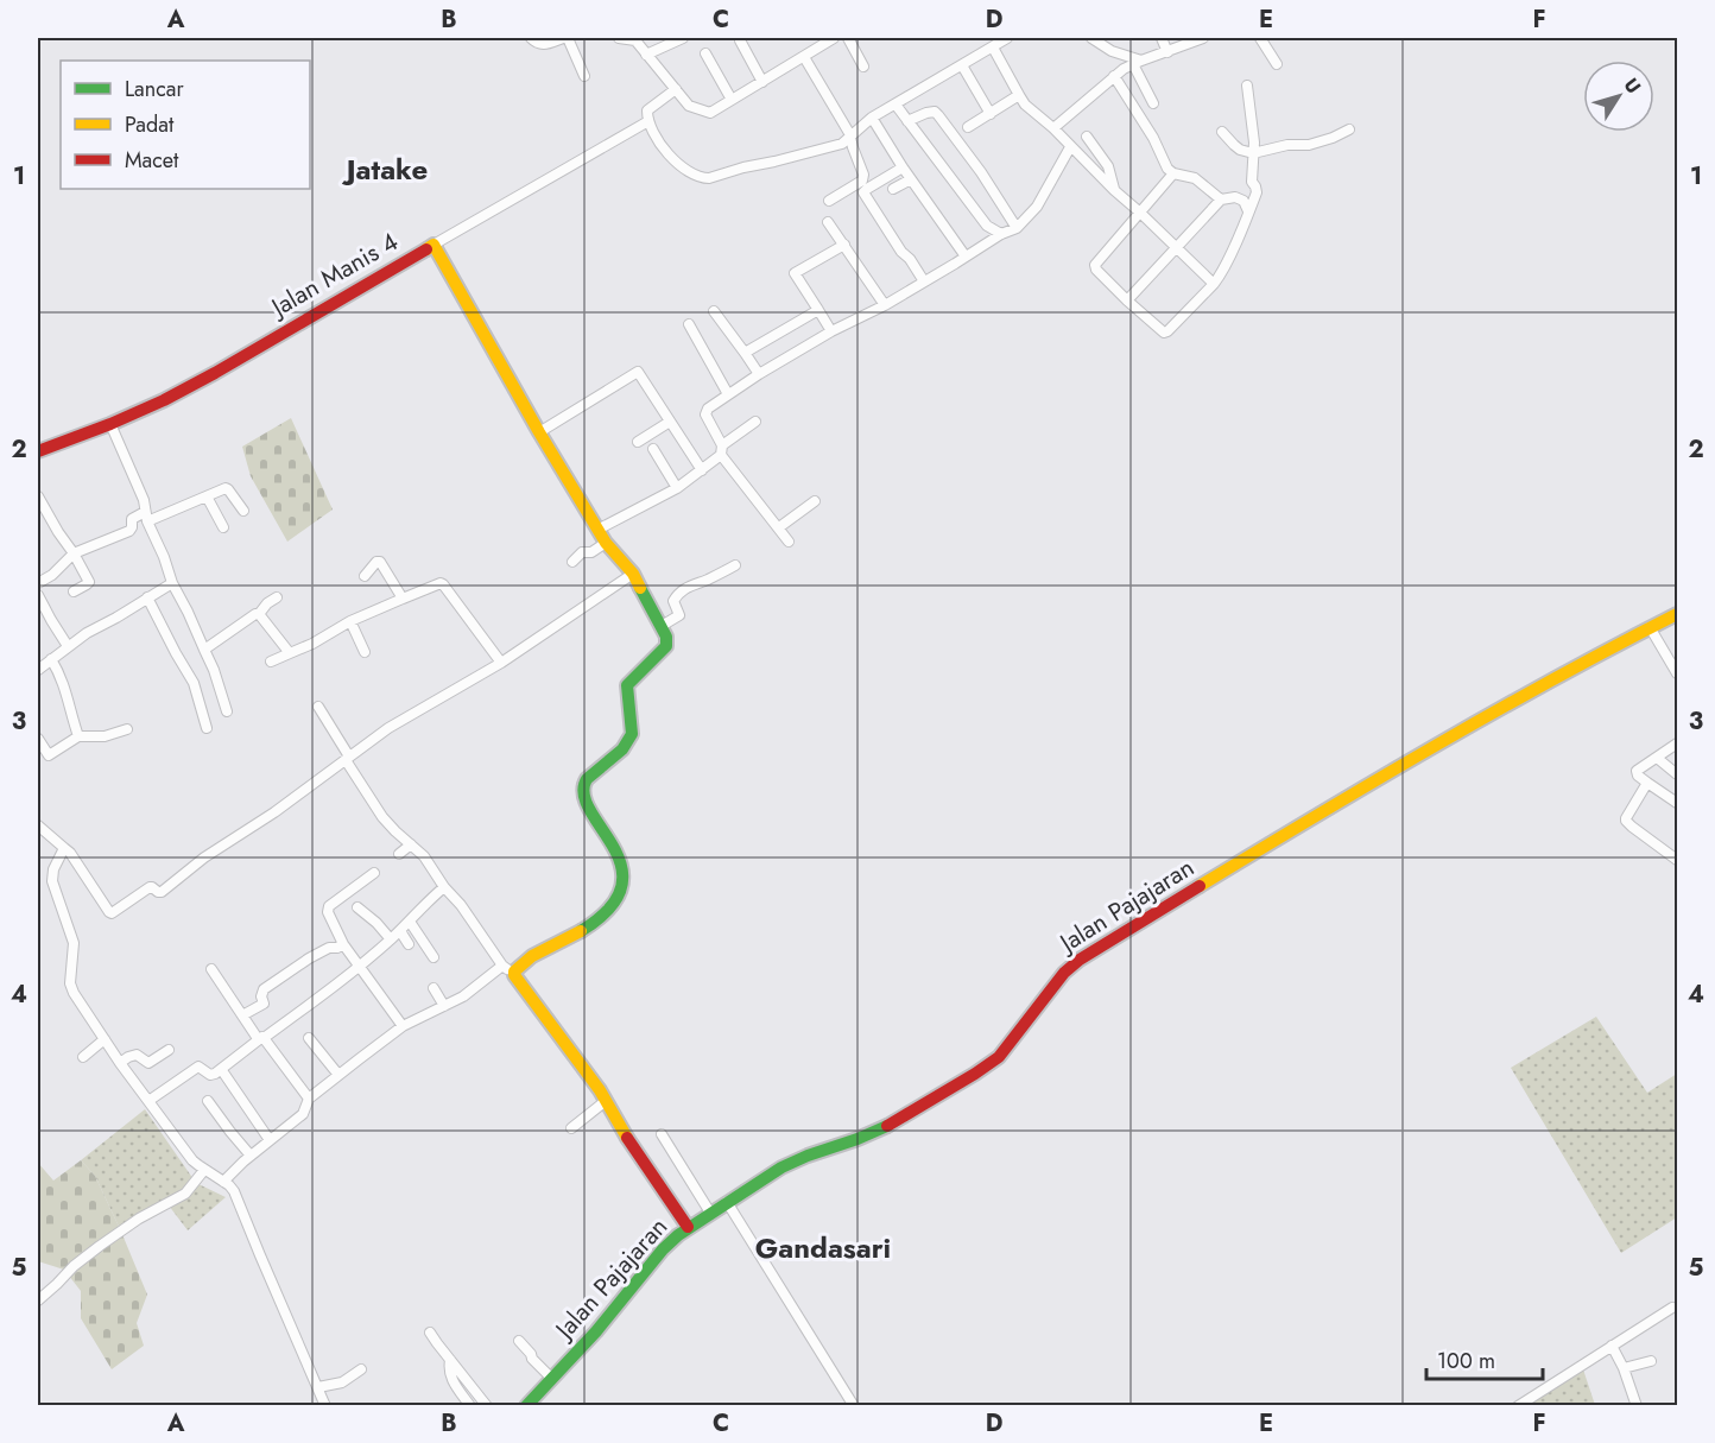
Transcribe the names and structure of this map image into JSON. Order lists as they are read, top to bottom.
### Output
{
  "streets": {
    "street": ["Jalan Manis 4", "Jalan Pajajaran"]
  },
  "districts": ["Jatake", "Gandasari"],
  "legend": ["Lancar", "Padat", "Macet"],
  "scale_bar": "100 m",
  "north": "top right",
  "grid": {
    "columns": [
      "A",
      "B",
      "C",
      "D",
      "E",
      "F"
    ],
    "rows": [
      "1",
      "2",
      "3",
      "4",
      "5"
    ]
  }
}
